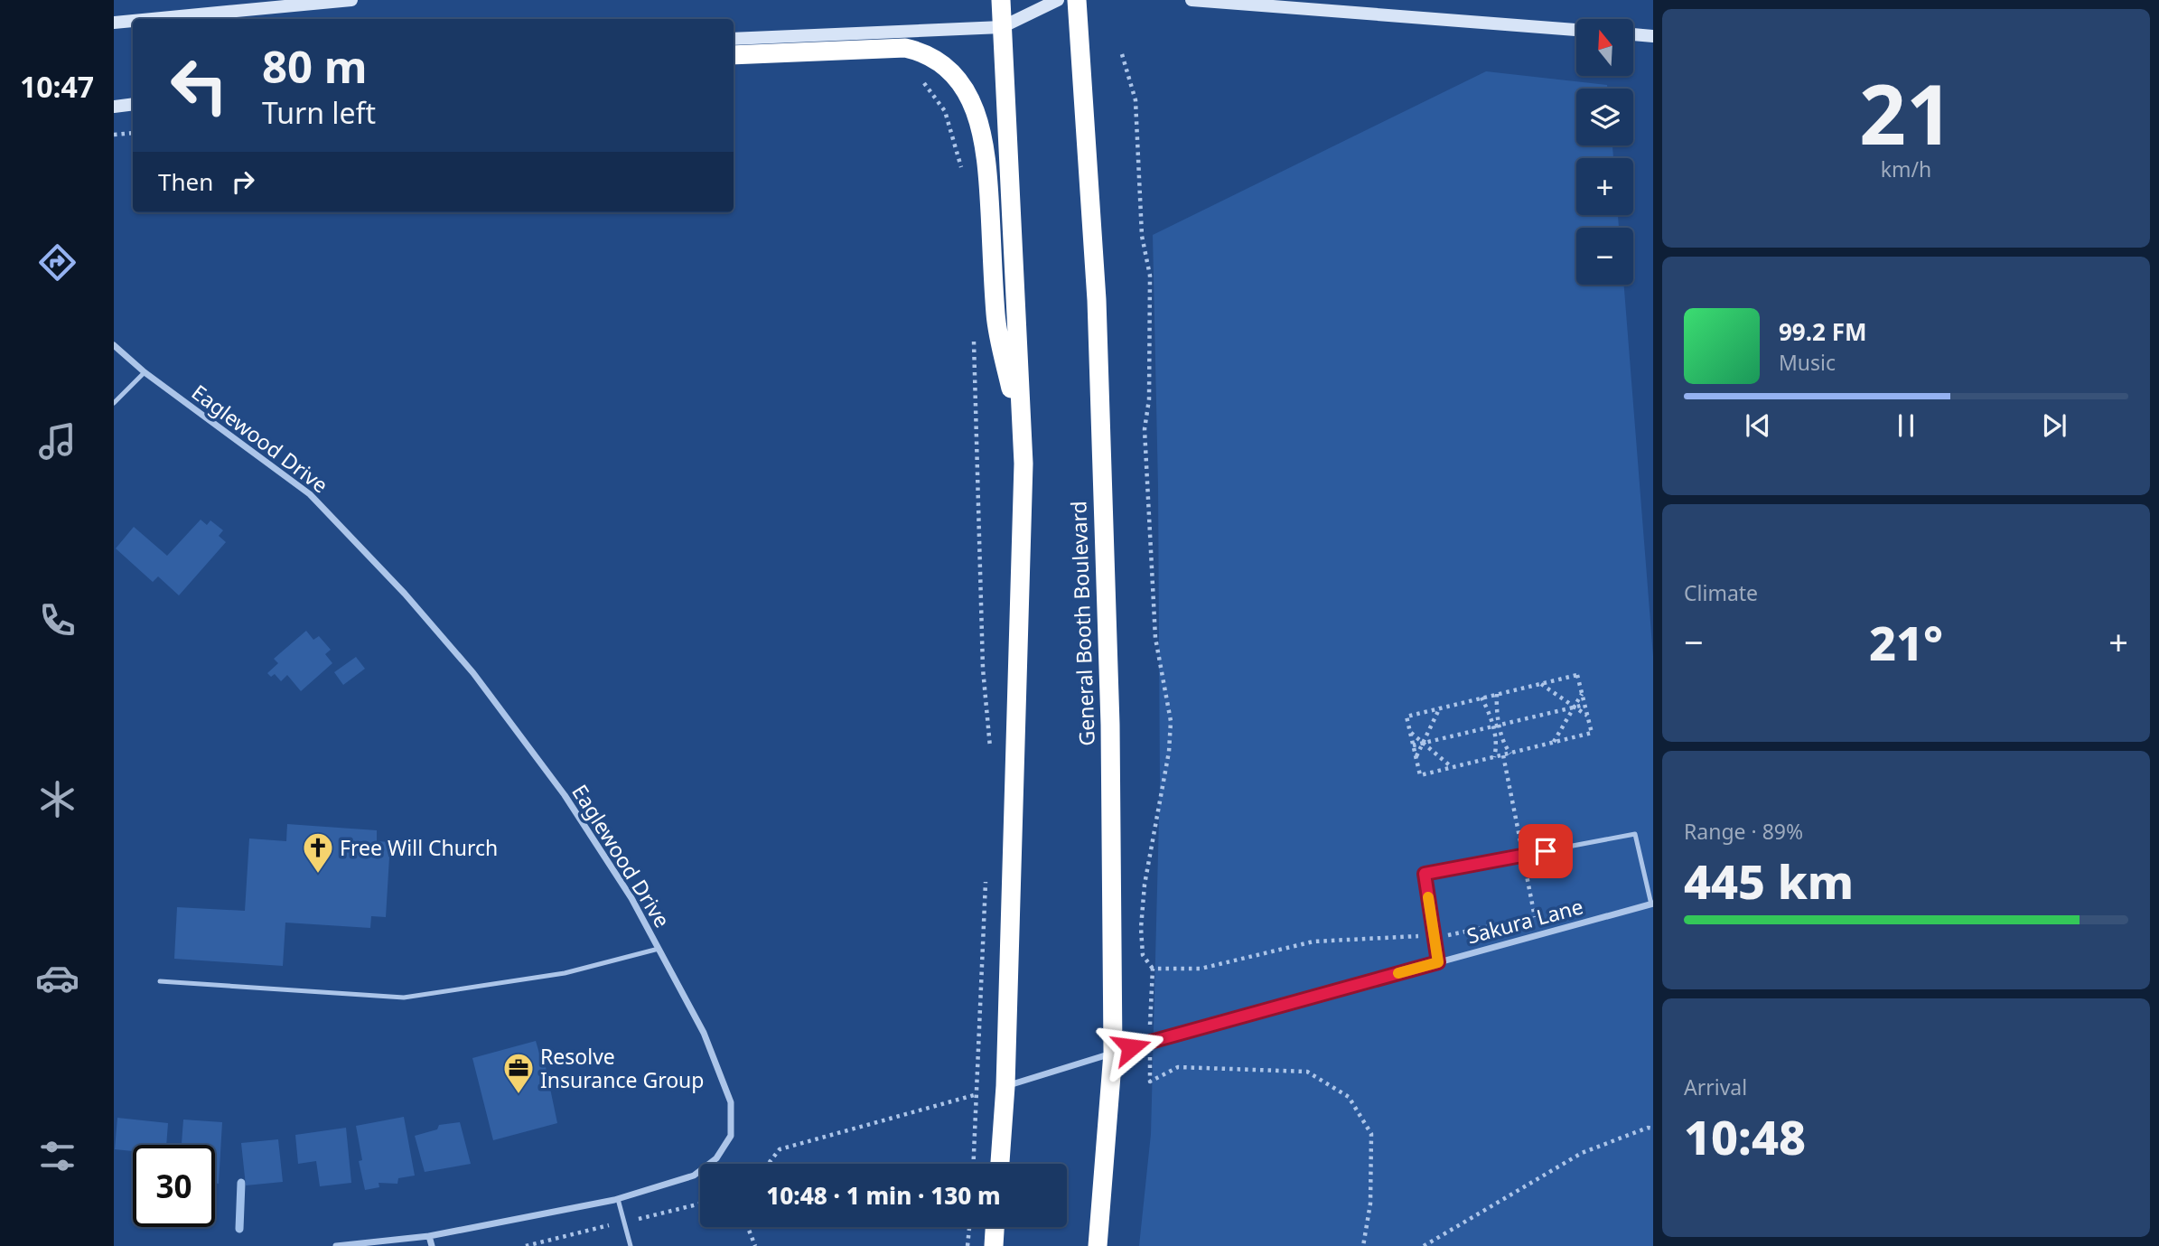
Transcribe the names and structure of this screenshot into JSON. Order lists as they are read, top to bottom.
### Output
{
  "streets": {
    "highway": ["General Booth Boulevard"],
    "street": ["Eaglewood Drive", "Sakura Lane"]
  },
  "crossings": [
    ["General Booth Boulevard", "Sakura Lane"]
  ],
  "places": {
    "church": ["Free Will Church"],
    "office": ["Resolve Insurance Group"]
  },
  "north": "top",
  "page": {
    "tabs": "10:47",
    "tile": [
      ["21", "km/h"],
      "Climate",
      ["Range · 89%", "445 km"],
      ["Arrival", "10:48"]
    ],
    "map_buttons": ["+", "−"],
    "turn": ["80 m", "Turn left"],
    "then": "Then",
    "song": ["99.2 FM", "Music"],
    "heat": ["−", "21°", "+"],
    "limit": "30",
    "trip": "10:48 · 1 min · 130 m"
  }
}
